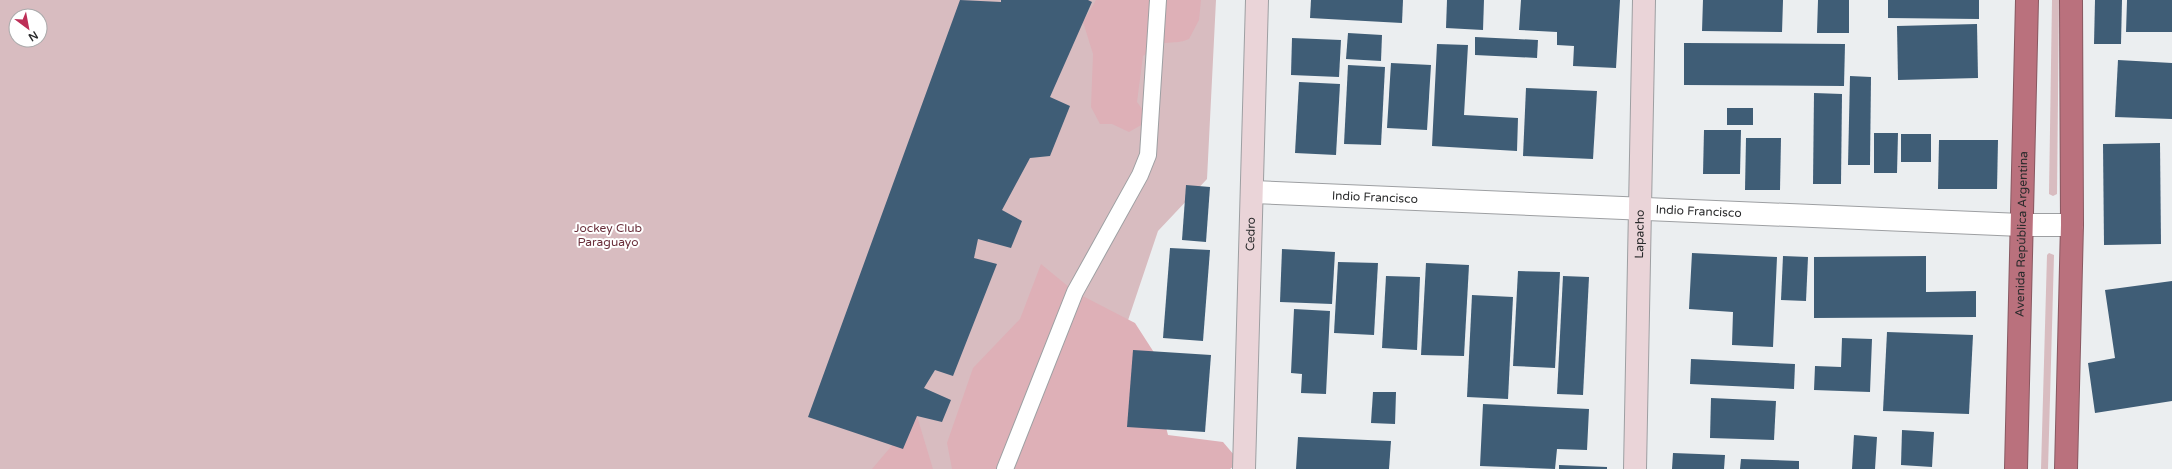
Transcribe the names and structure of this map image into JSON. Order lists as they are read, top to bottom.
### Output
{
  "streets": {
    "highway": ["Avenida República Argentina"],
    "street": ["Indio Francisco", "Cedro", "Lapacho"]
  },
  "crossings": [
    ["Indio Francisco", "Avenida República Argentina"],
    ["Indio Francisco", "Cedro"],
    ["Indio Francisco", "Lapacho"]
  ],
  "parks": ["Jockey Club Paraguayo"],
  "north": "bottom right"
}
